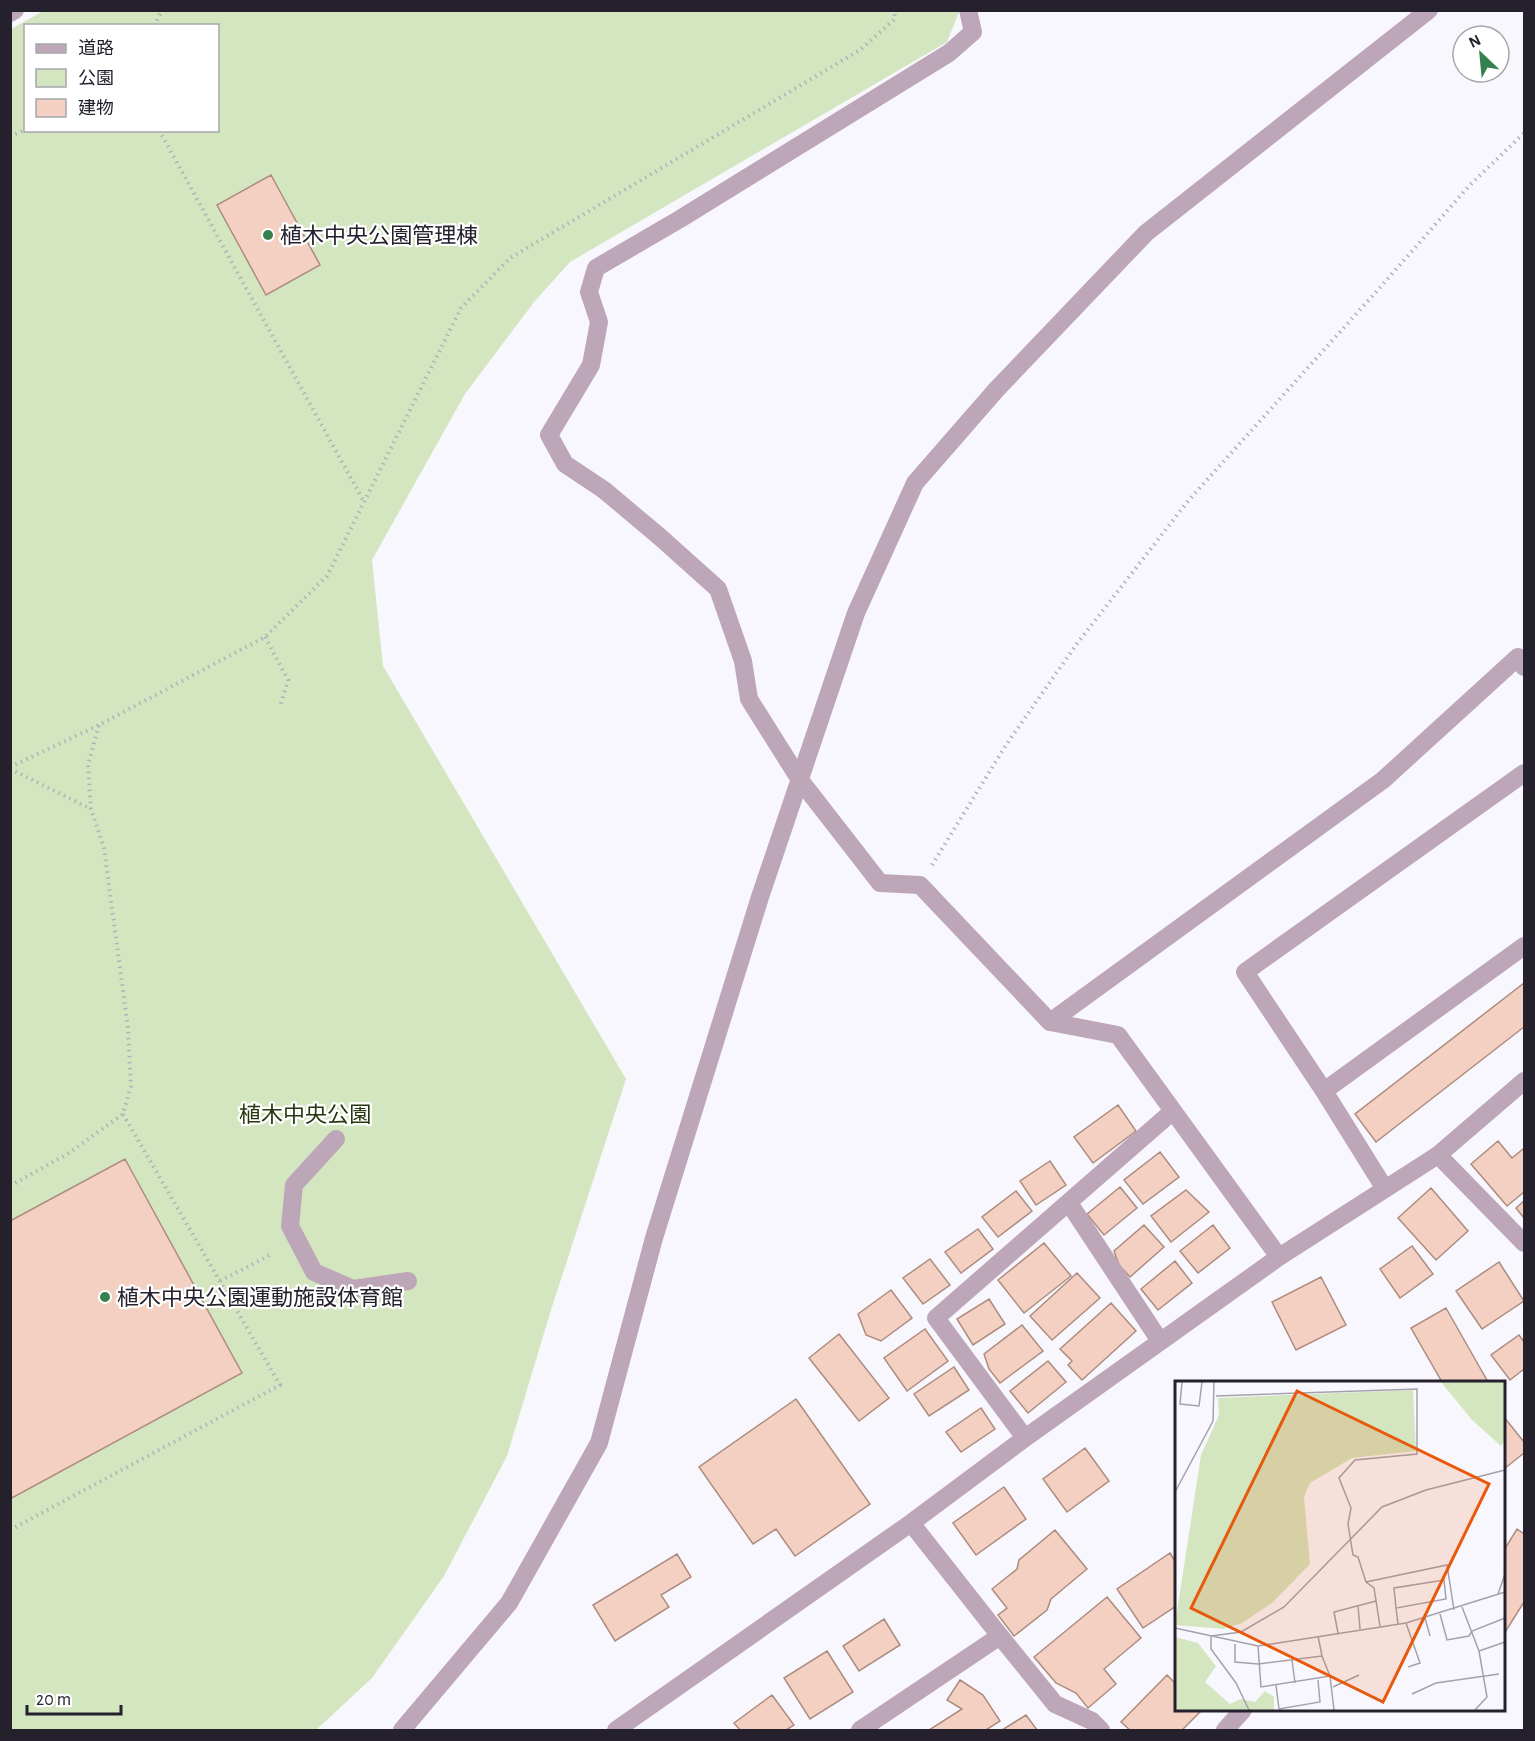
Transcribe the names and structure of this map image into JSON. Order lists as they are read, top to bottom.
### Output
{
  "parks": ["植木中央公園"],
  "places": ["植木中央公園管理棟", "植木中央公園運動施設体育館"],
  "legend": ["道路", "公園", "建物"],
  "scale_bar": "20 m",
  "north": "top left"
}
